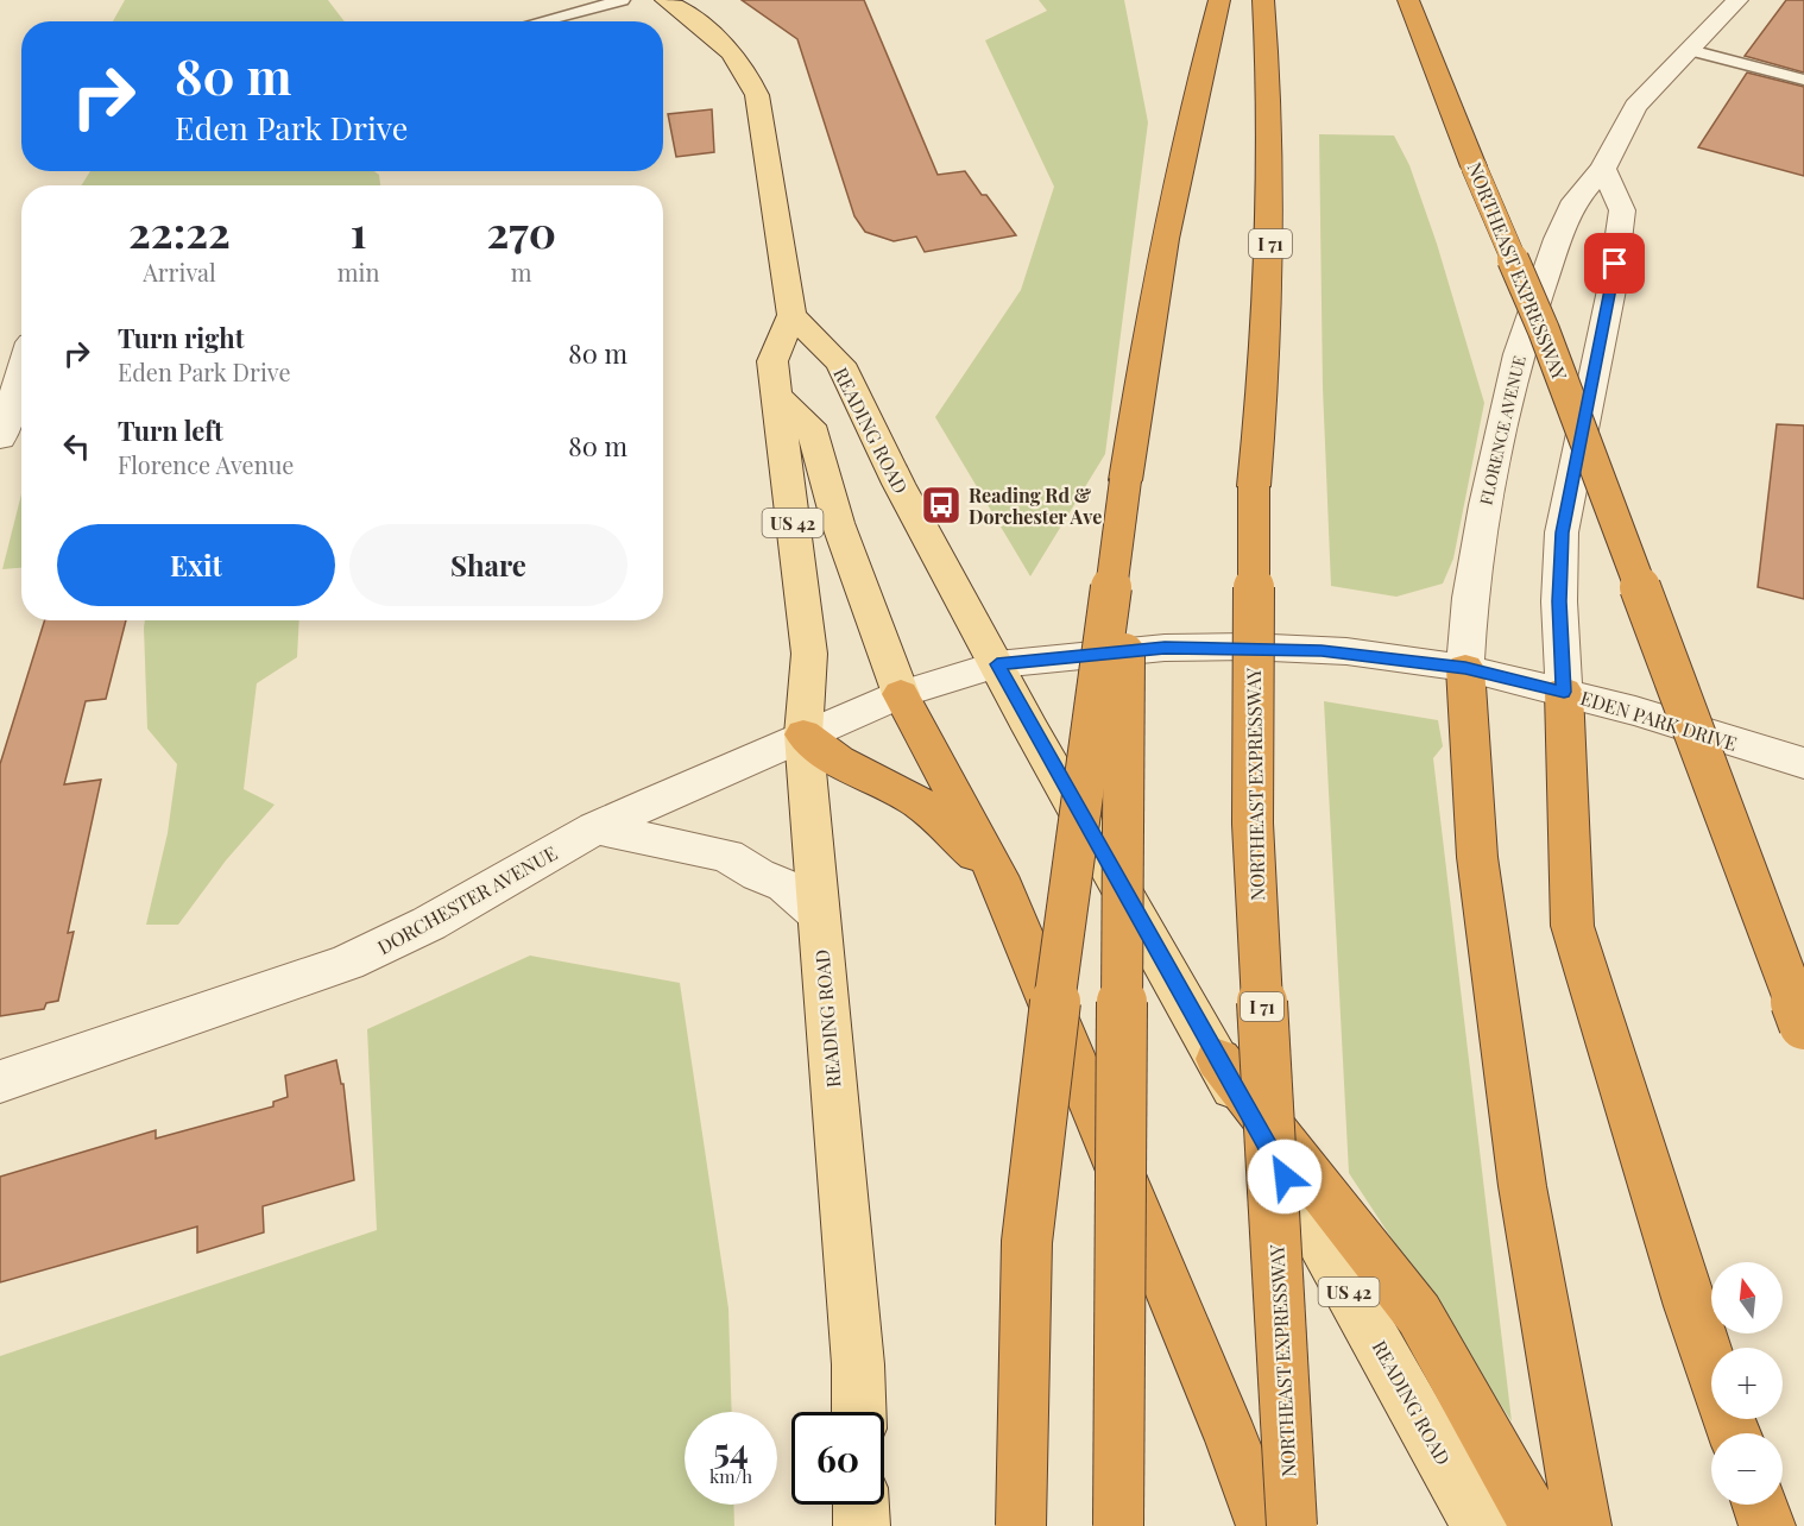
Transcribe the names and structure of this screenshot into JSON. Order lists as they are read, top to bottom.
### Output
{
  "streets": {
    "highway": ["I 71", "NORTHEAST EXPRESSWAY"],
    "main road": ["READING ROAD", "US 42"],
    "street": ["FLORENCE AVENUE", "EDEN PARK DRIVE", "DORCHESTER AVENUE"]
  },
  "crossings": [
    ["READING ROAD", "EDEN PARK DRIVE"],
    ["READING ROAD", "DORCHESTER AVENUE"],
    ["FLORENCE AVENUE", "EDEN PARK DRIVE"],
    ["EDEN PARK DRIVE", "DORCHESTER AVENUE"]
  ],
  "places": {
    "bus stop": ["Reading Rd & Dorchester Ave"]
  },
  "north": "top",
  "page": {
    "turn": ["80 m", "Eden Park Drive"],
    "eta": [
      "22:22",
      "Arrival",
      "1",
      "min",
      "270",
      "m"
    ],
    "list": [
      {
        "name": "Turn right",
        "note": "Eden Park Drive",
        "value": "80 m"
      },
      {
        "name": "Turn left",
        "note": "Florence Avenue",
        "value": "80 m"
      }
    ],
    "buttons": ["Exit", "Share"],
    "map_buttons": ["+", "−"],
    "speed": "54 km/h",
    "limit": "60"
  }
}
